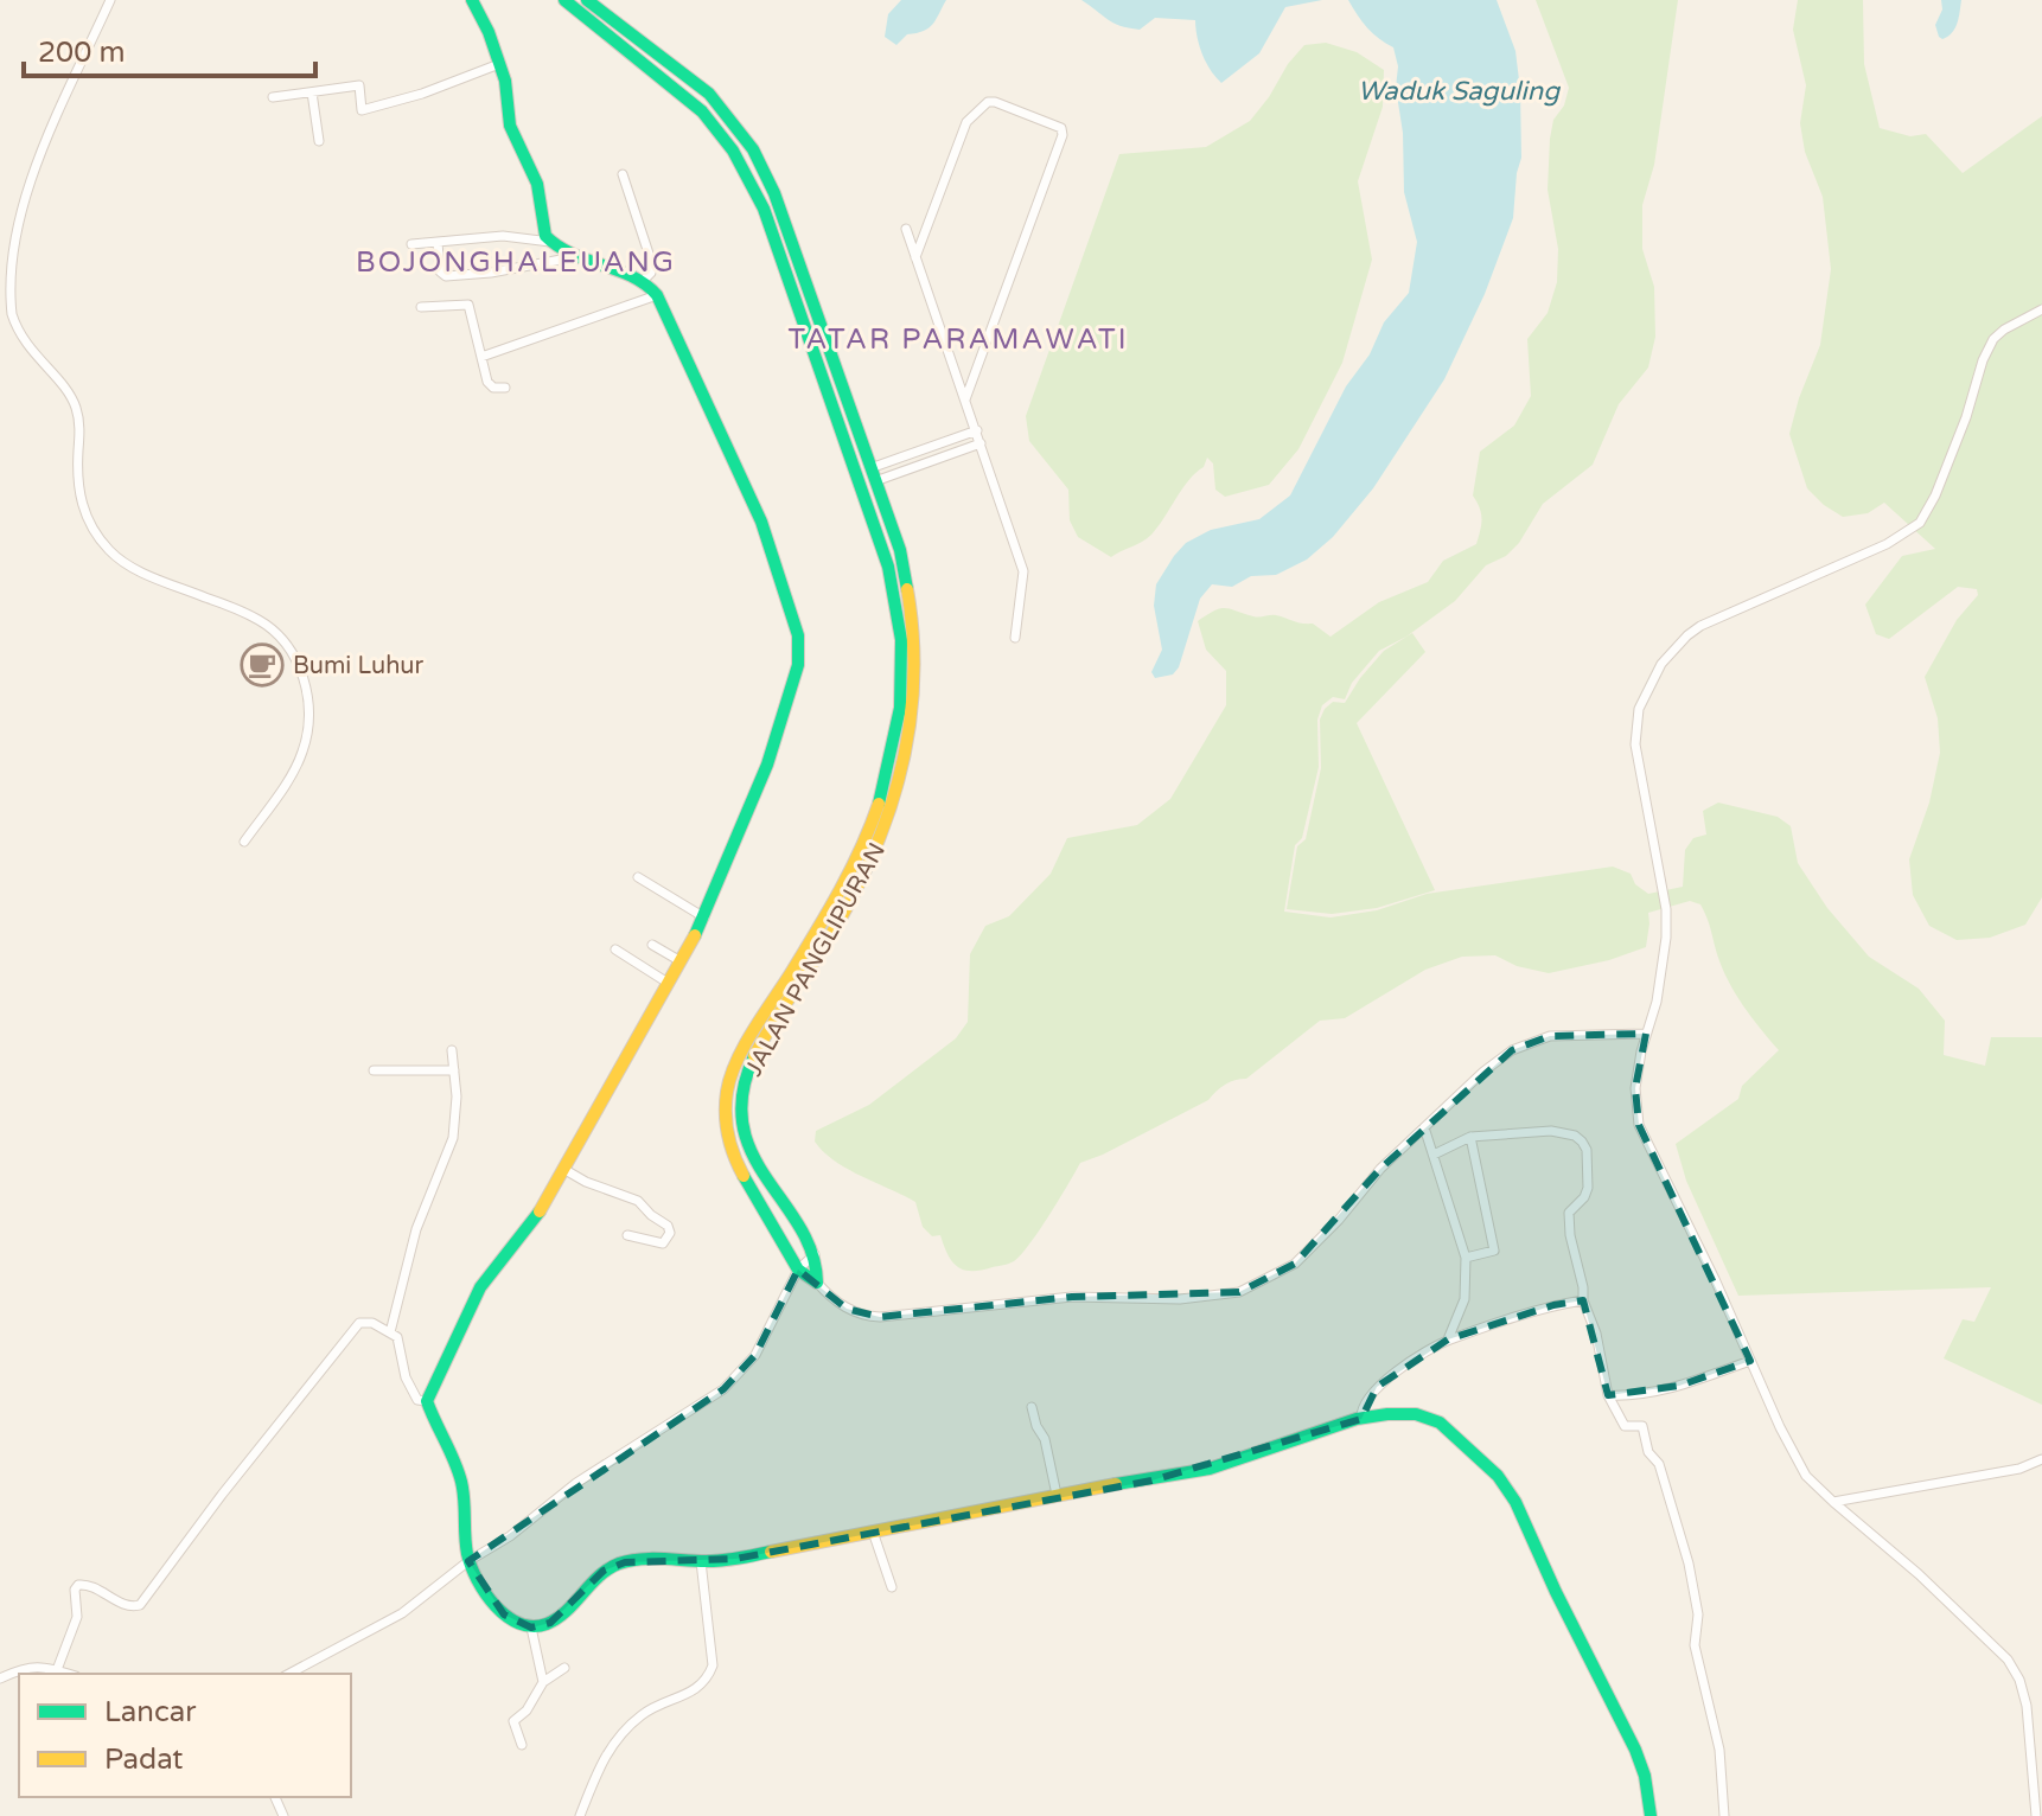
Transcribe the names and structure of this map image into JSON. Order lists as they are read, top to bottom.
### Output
{
  "streets": {
    "street": ["JALAN PANGLIPURAN"]
  },
  "districts": ["BOJONGHALEUANG", "TATAR PARAMAWATI"],
  "water": ["Waduk Saguling"],
  "places": {
    "cafe": ["Bumi Luhur"]
  },
  "legend": ["Lancar", "Padat"],
  "scale_bar": "200 m"
}
